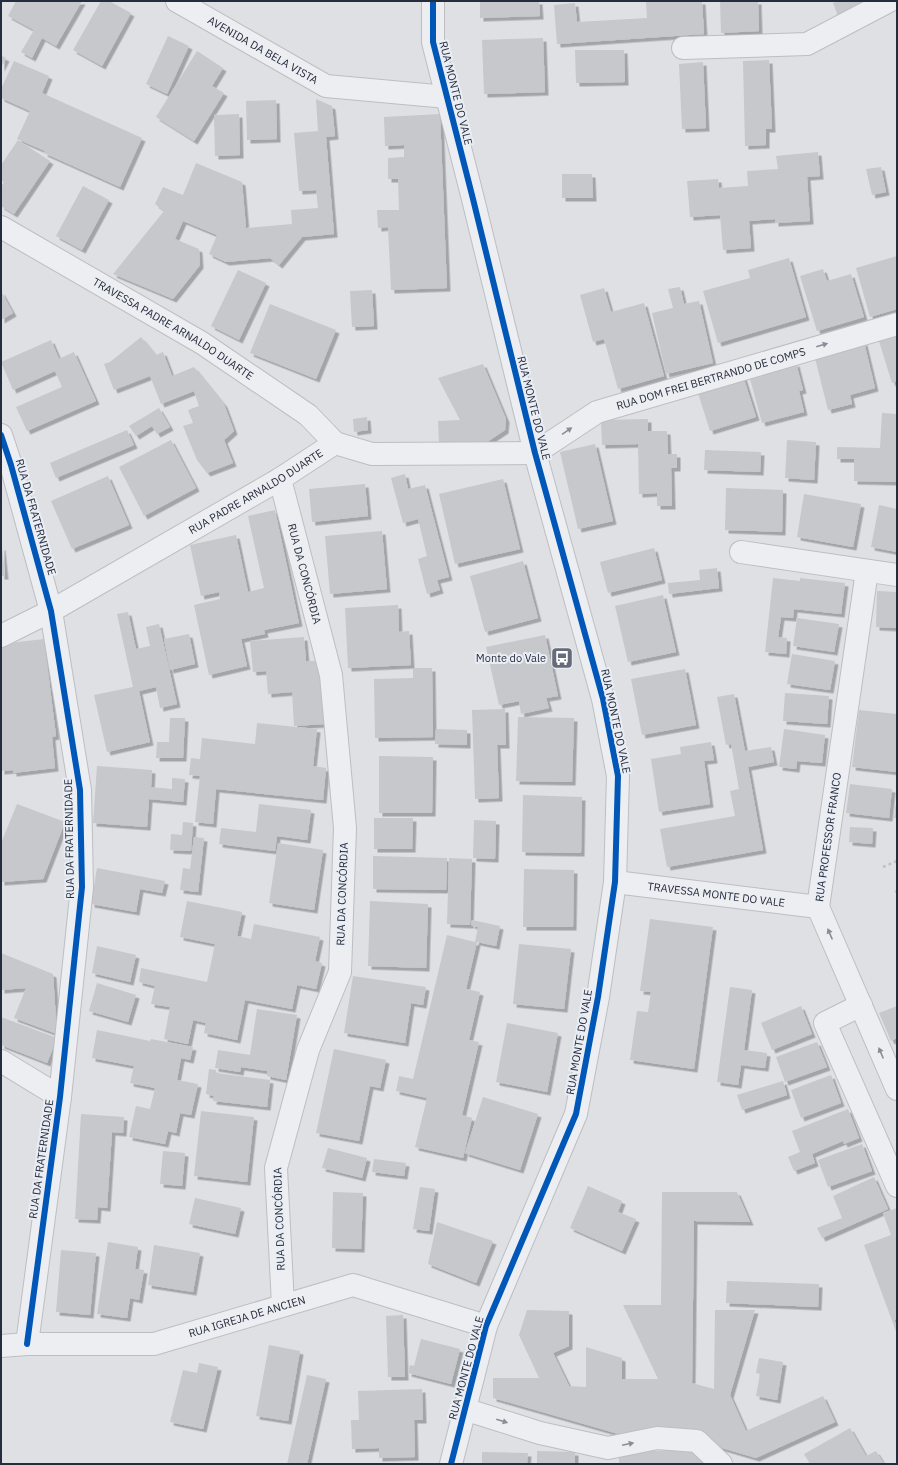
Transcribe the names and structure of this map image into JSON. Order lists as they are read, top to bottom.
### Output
{
  "streets": {
    "street": [
      "AVENIDA DA BELA VISTA",
      "RUA MONTE DO VALE",
      "TRAVESSA PADRE ARNALDO DUARTE",
      "RUA DOM FREI BERTRANDO DE COMPS",
      "RUA PADRE ARNALDO DUARTE",
      "RUA DA FRATERNIDADE",
      "RUA DA CONCÓRDIA",
      "RUA PROFESSOR FRANCO",
      "TRAVESSA MONTE DO VALE",
      "RUA IGREJA DE ANCIEN"
    ]
  },
  "crossings": [
    ["AVENIDA DA BELA VISTA", "RUA MONTE DO VALE"],
    ["RUA MONTE DO VALE", "RUA DOM FREI BERTRANDO DE COMPS"],
    ["RUA MONTE DO VALE", "RUA PADRE ARNALDO DUARTE"],
    ["RUA MONTE DO VALE", "TRAVESSA MONTE DO VALE"],
    ["RUA MONTE DO VALE", "RUA IGREJA DE ANCIEN"],
    ["TRAVESSA PADRE ARNALDO DUARTE", "RUA PADRE ARNALDO DUARTE"],
    ["RUA DOM FREI BERTRANDO DE COMPS", "RUA PADRE ARNALDO DUARTE"],
    ["RUA PADRE ARNALDO DUARTE", "RUA DA FRATERNIDADE"],
    ["RUA PADRE ARNALDO DUARTE", "RUA DA CONCÓRDIA"],
    ["RUA DA FRATERNIDADE", "RUA IGREJA DE ANCIEN"],
    ["RUA DA CONCÓRDIA", "RUA IGREJA DE ANCIEN"],
    ["RUA PROFESSOR FRANCO", "TRAVESSA MONTE DO VALE"]
  ],
  "one_way": ["RUA DOM FREI BERTRANDO DE COMPS", "RUA PROFESSOR FRANCO"],
  "places": {
    "bus stop": ["Monte do Vale"]
  }
}
